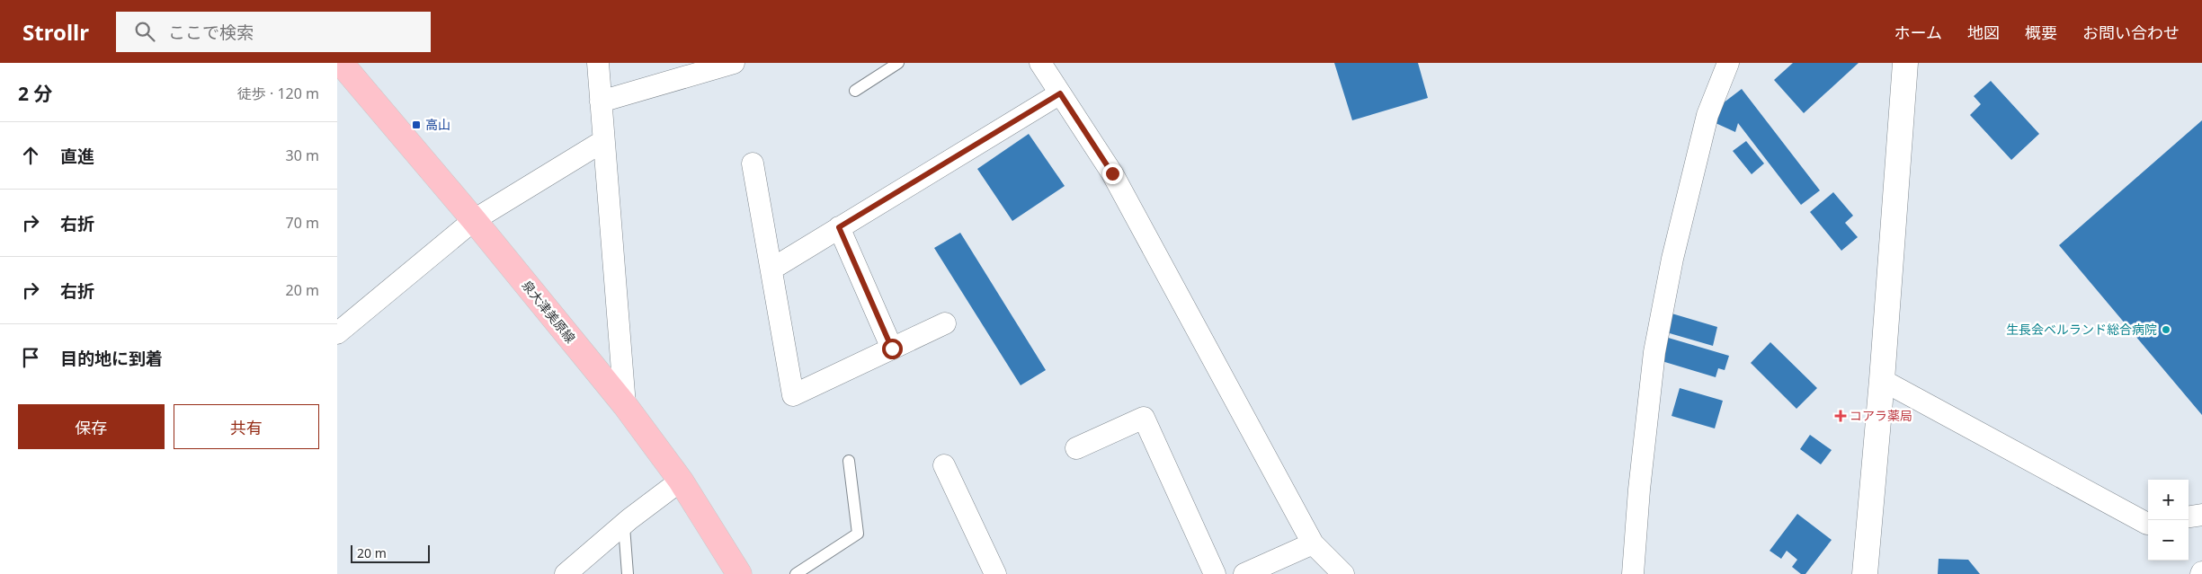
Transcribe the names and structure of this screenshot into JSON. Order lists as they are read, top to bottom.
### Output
{
  "streets": {
    "main road": ["泉大津美原線"]
  },
  "places": {
    "transit": ["高山"],
    "other": ["生長会ベルランド総合病院"],
    "health": ["コアラ薬局"]
  },
  "scale_bar": "20 m",
  "page": {
    "header": "Strollr",
    "search": "ここで検索",
    "nav": [
      "ホーム",
      "地図",
      "概要",
      "お問い合わせ"
    ],
    "heading": ["2 分", "徒歩 · 120 m"],
    "list": [
      ["直進", "30 m"],
      ["右折", "70 m"],
      ["右折", "20 m"],
      "目的地に到着"
    ],
    "buttons": ["保存", "共有"],
    "map_buttons": ["+", "−"],
    "scale": "20 m"
  }
}
